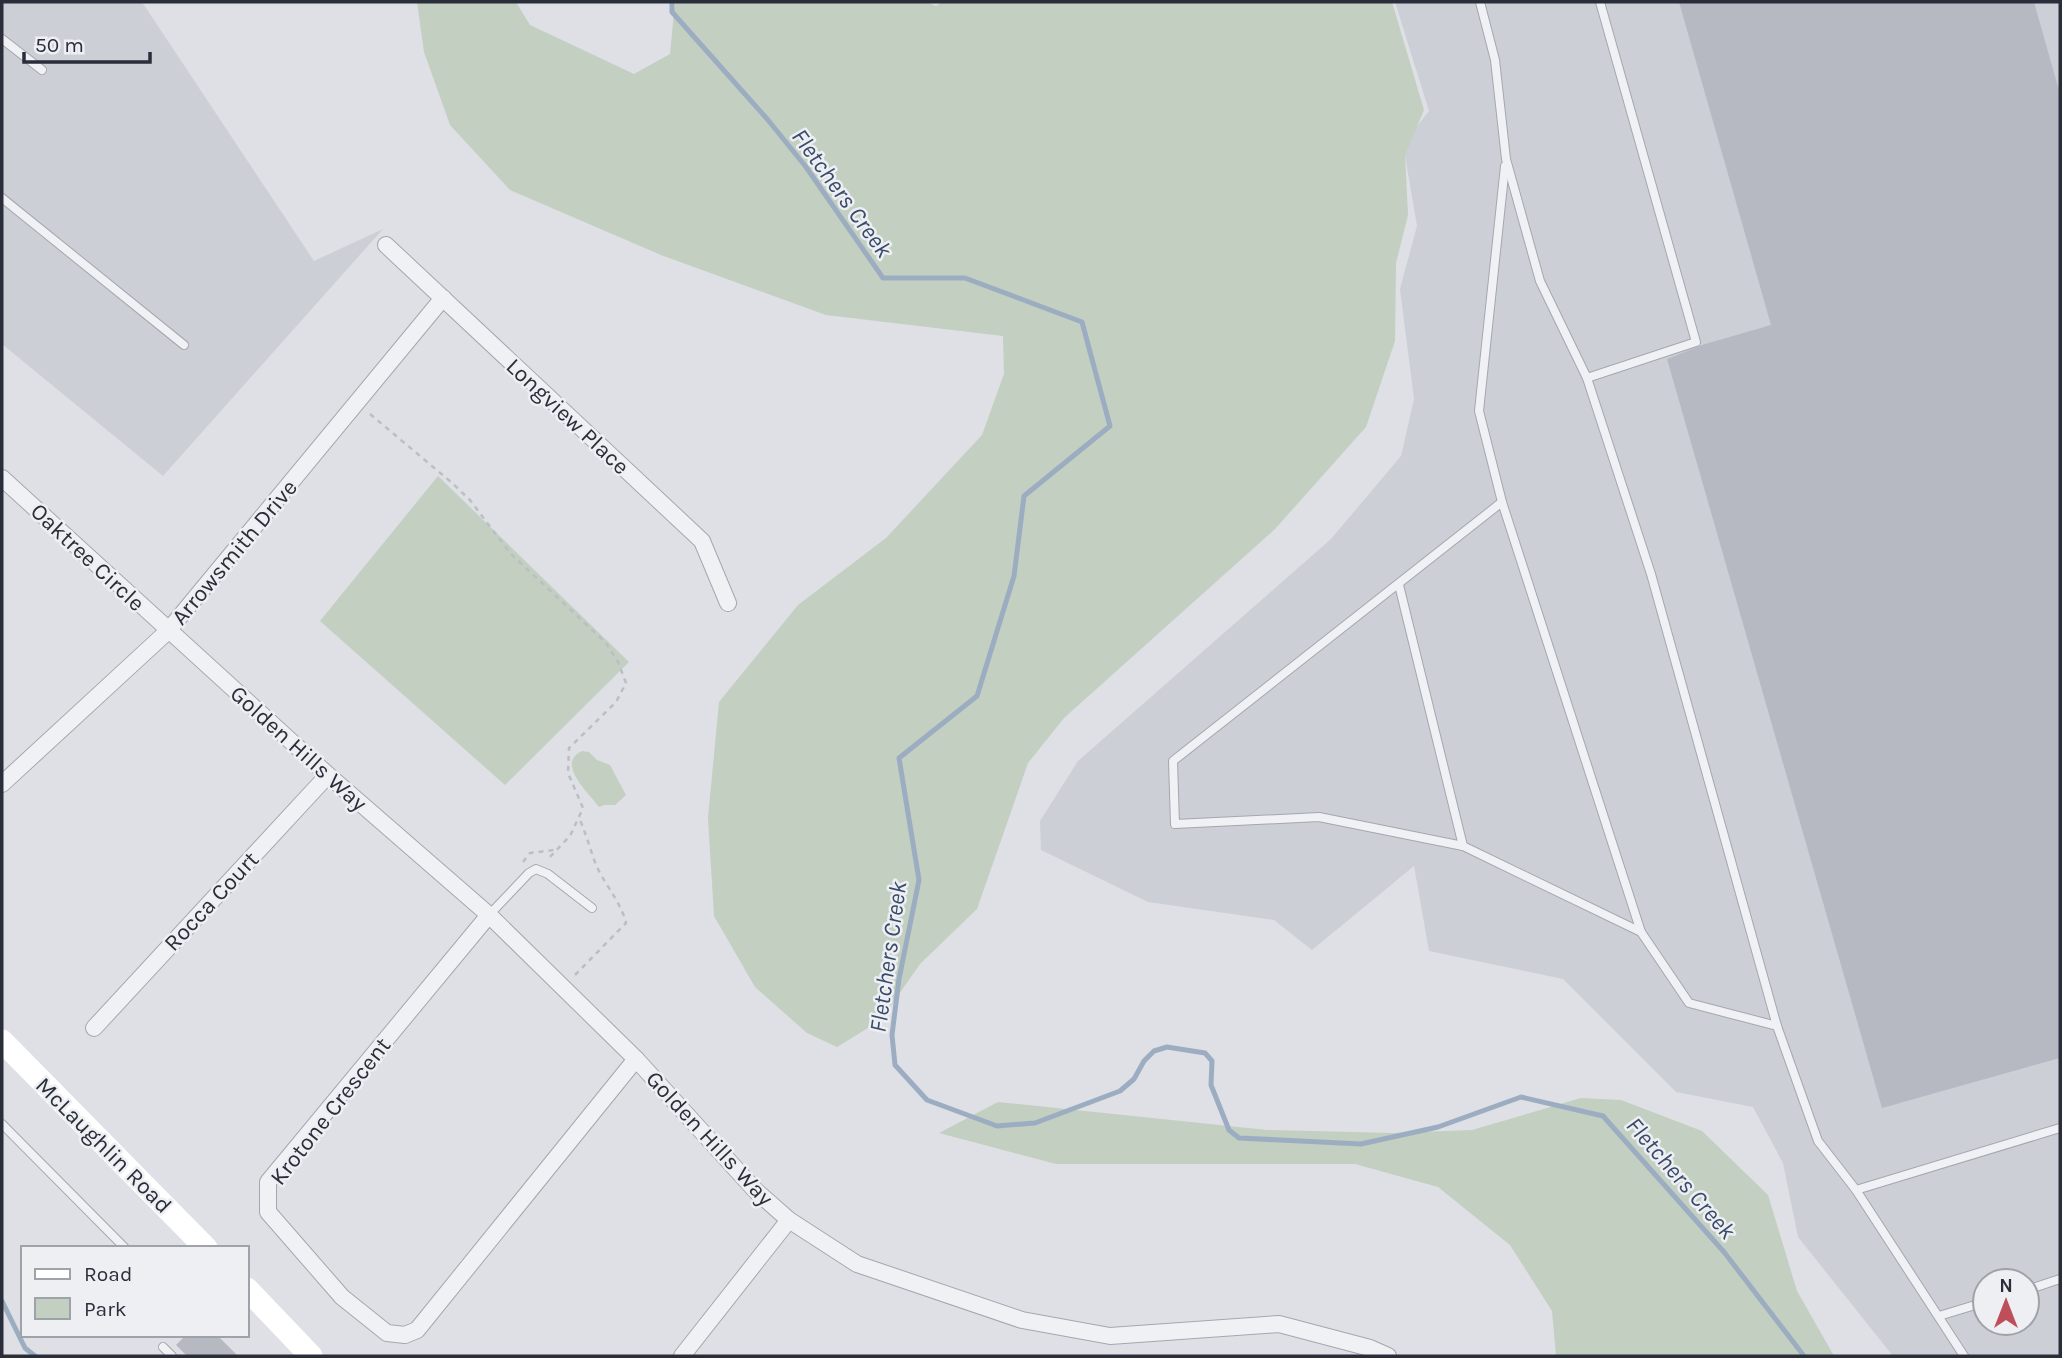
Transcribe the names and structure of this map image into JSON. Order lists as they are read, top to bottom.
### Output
{
  "streets": {
    "street": [
      "Longview Place",
      "Arrowsmith Drive",
      "Oaktree Circle",
      "Golden Hills Way",
      "Rocca Court",
      "Krotone Crescent",
      "McLaughlin Road"
    ]
  },
  "crossings": [
    ["Longview Place", "Arrowsmith Drive"],
    ["Arrowsmith Drive", "Oaktree Circle"],
    ["Arrowsmith Drive", "Golden Hills Way"],
    ["Oaktree Circle", "Golden Hills Way"],
    ["Golden Hills Way", "Rocca Court"],
    ["Golden Hills Way", "Krotone Crescent"]
  ],
  "water": ["Fletchers Creek"],
  "legend": ["Road", "Park"],
  "scale_bar": "50 m",
  "north": "top"
}
